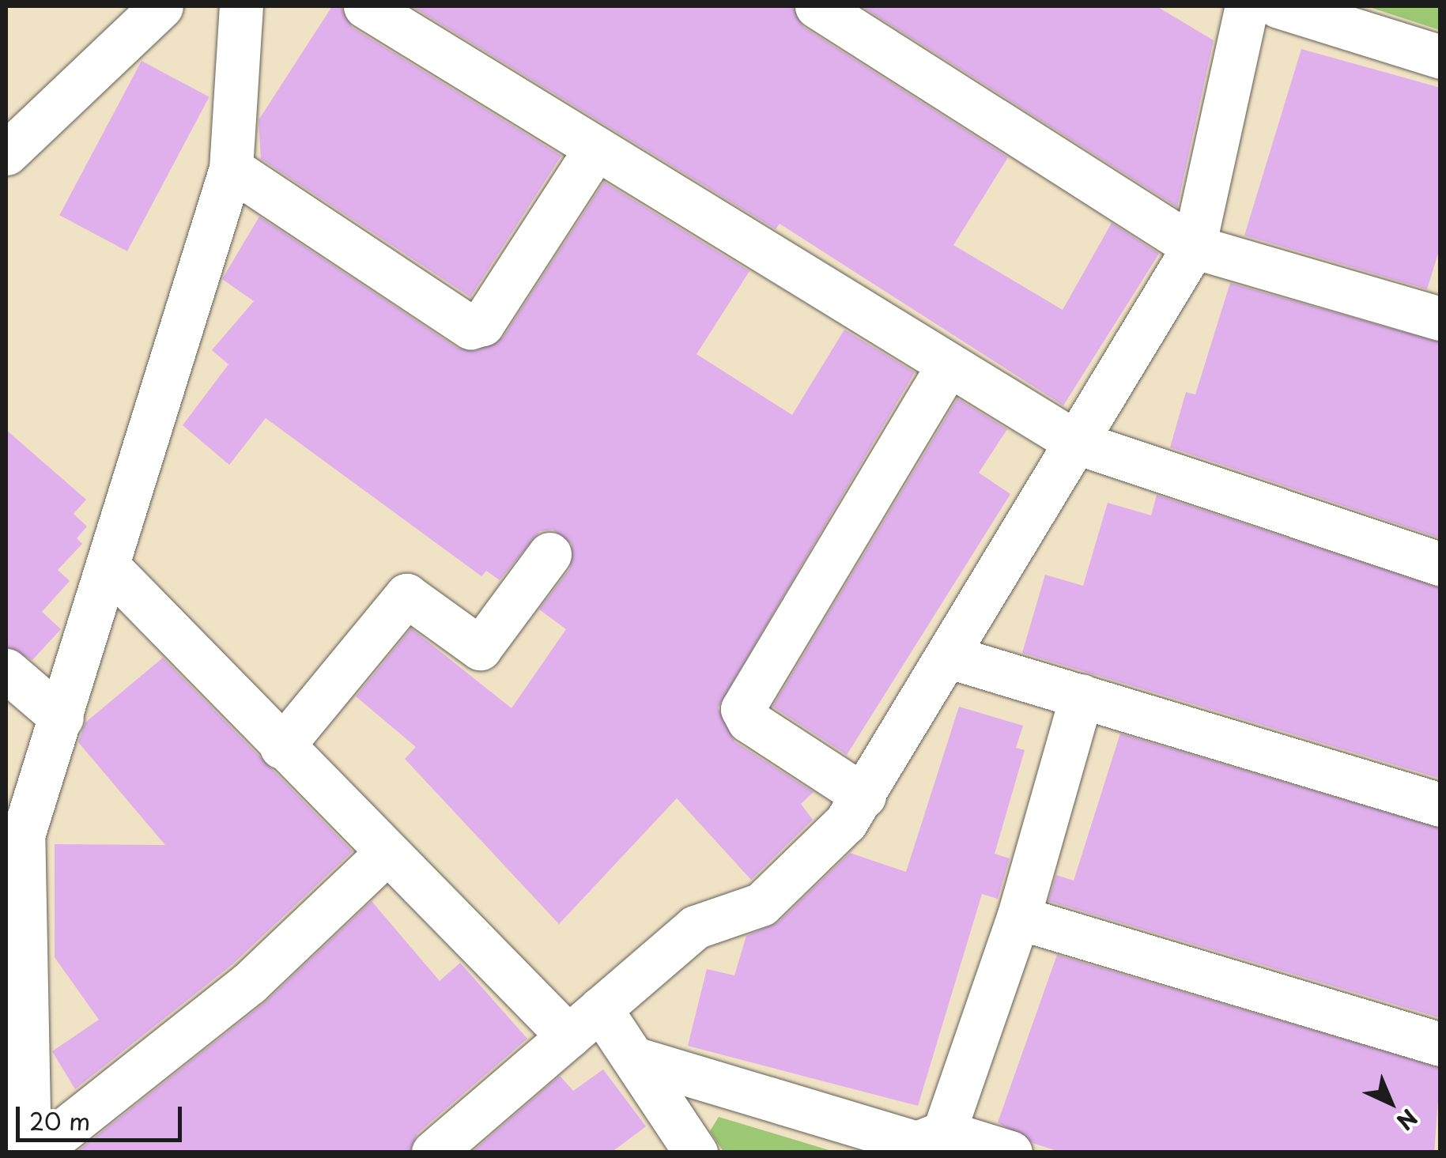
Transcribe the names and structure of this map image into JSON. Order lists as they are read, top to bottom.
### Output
{
  "scale_bar": "20 m",
  "north": "bottom right"
}
